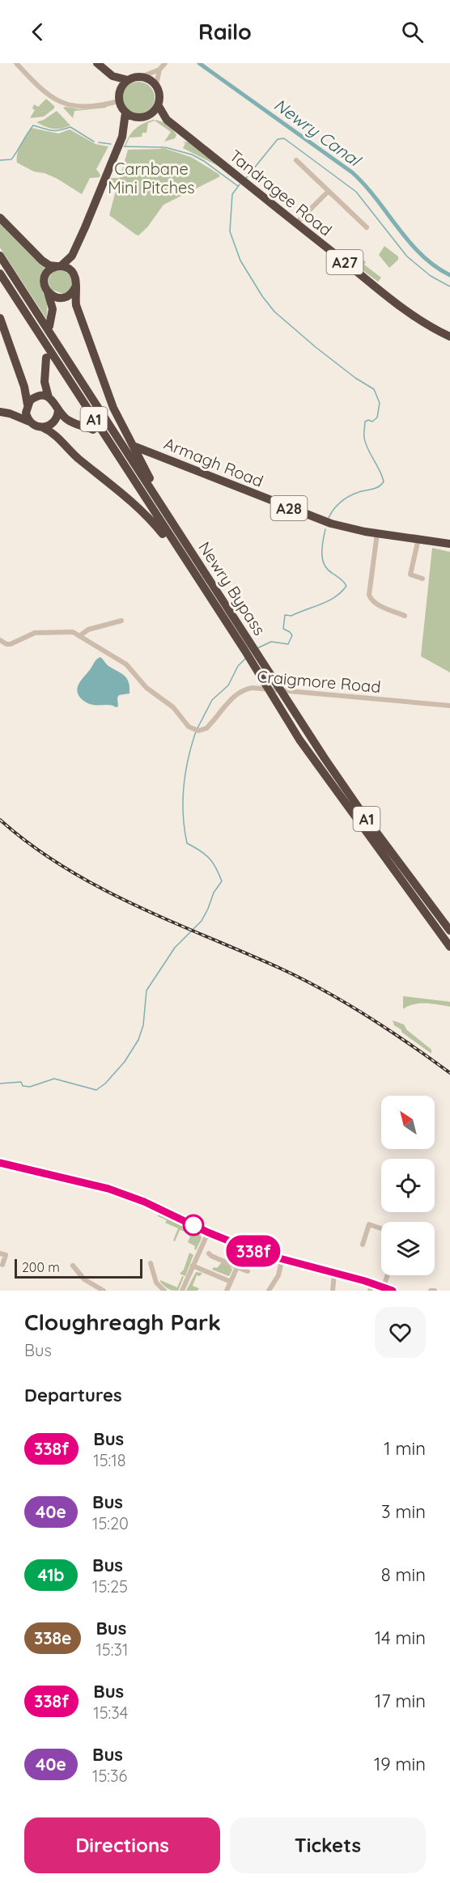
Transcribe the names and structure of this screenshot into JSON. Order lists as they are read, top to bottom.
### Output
{
  "streets": {
    "highway": [
      "Tandragee Road",
      "A27",
      "A1",
      "Armagh Road",
      "A28",
      "Newry Bypass"
    ],
    "street": ["Craigmore Road"]
  },
  "crossings": [
    ["Tandragee Road", "A27"]
  ],
  "water": ["Newry Canal"],
  "parks": ["Carnbane Mini Pitches"],
  "lines": ["bus line 338f"],
  "scale_bar": "200 m",
  "north": "top left",
  "page": {
    "header": "Railo",
    "on_map": "338f",
    "scale": "200 m",
    "heading": [
      ["Cloughreagh Park", "Bus"],
      "Departures"
    ],
    "list": [
      {
        "mark": "338f",
        "name": "Bus",
        "note": "15:18",
        "value": "1 min"
      },
      {
        "mark": "40e",
        "name": "Bus",
        "note": "15:20",
        "value": "3 min"
      },
      {
        "mark": "41b",
        "name": "Bus",
        "note": "15:25",
        "value": "8 min"
      },
      {
        "mark": "338e",
        "name": "Bus",
        "note": "15:31",
        "value": "14 min"
      },
      {
        "mark": "338f",
        "name": "Bus",
        "note": "15:34",
        "value": "17 min"
      },
      {
        "mark": "40e",
        "name": "Bus",
        "note": "15:36",
        "value": "19 min"
      }
    ],
    "buttons": ["Directions", "Tickets"]
  }
}
